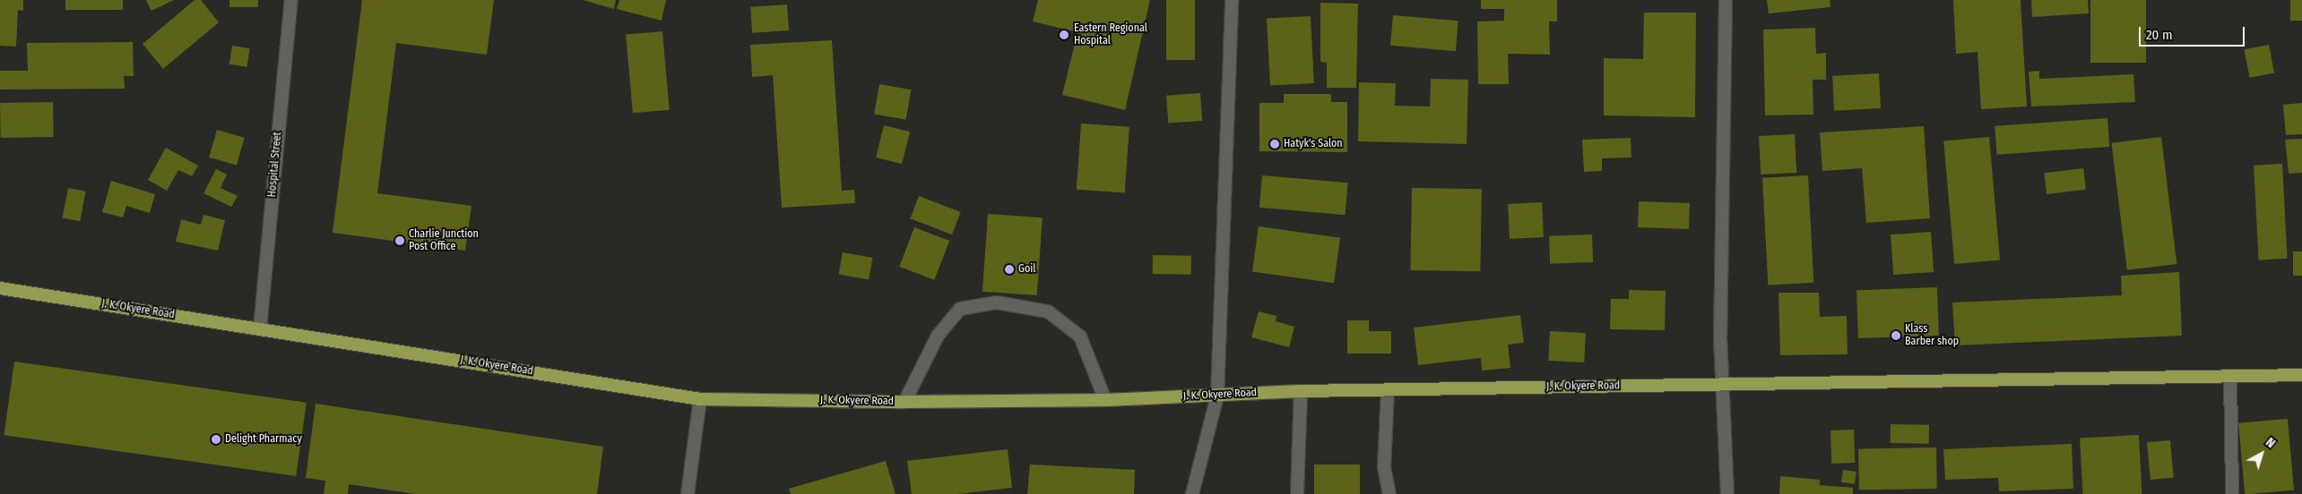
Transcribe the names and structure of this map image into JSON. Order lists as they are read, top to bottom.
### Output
{
  "streets": {
    "main road": ["J. K. Okyere Road"],
    "street": ["Hospital Street"]
  },
  "crossings": [
    ["Hospital Street", "J. K. Okyere Road"]
  ],
  "places": [
    "Eastern Regional Hospital",
    "Hatyk's Salon",
    "Charlie Junction Post Office",
    "Goil",
    "Klass Barber shop",
    "Delight Pharmacy"
  ],
  "scale_bar": "20 m",
  "north": "top right"
}
